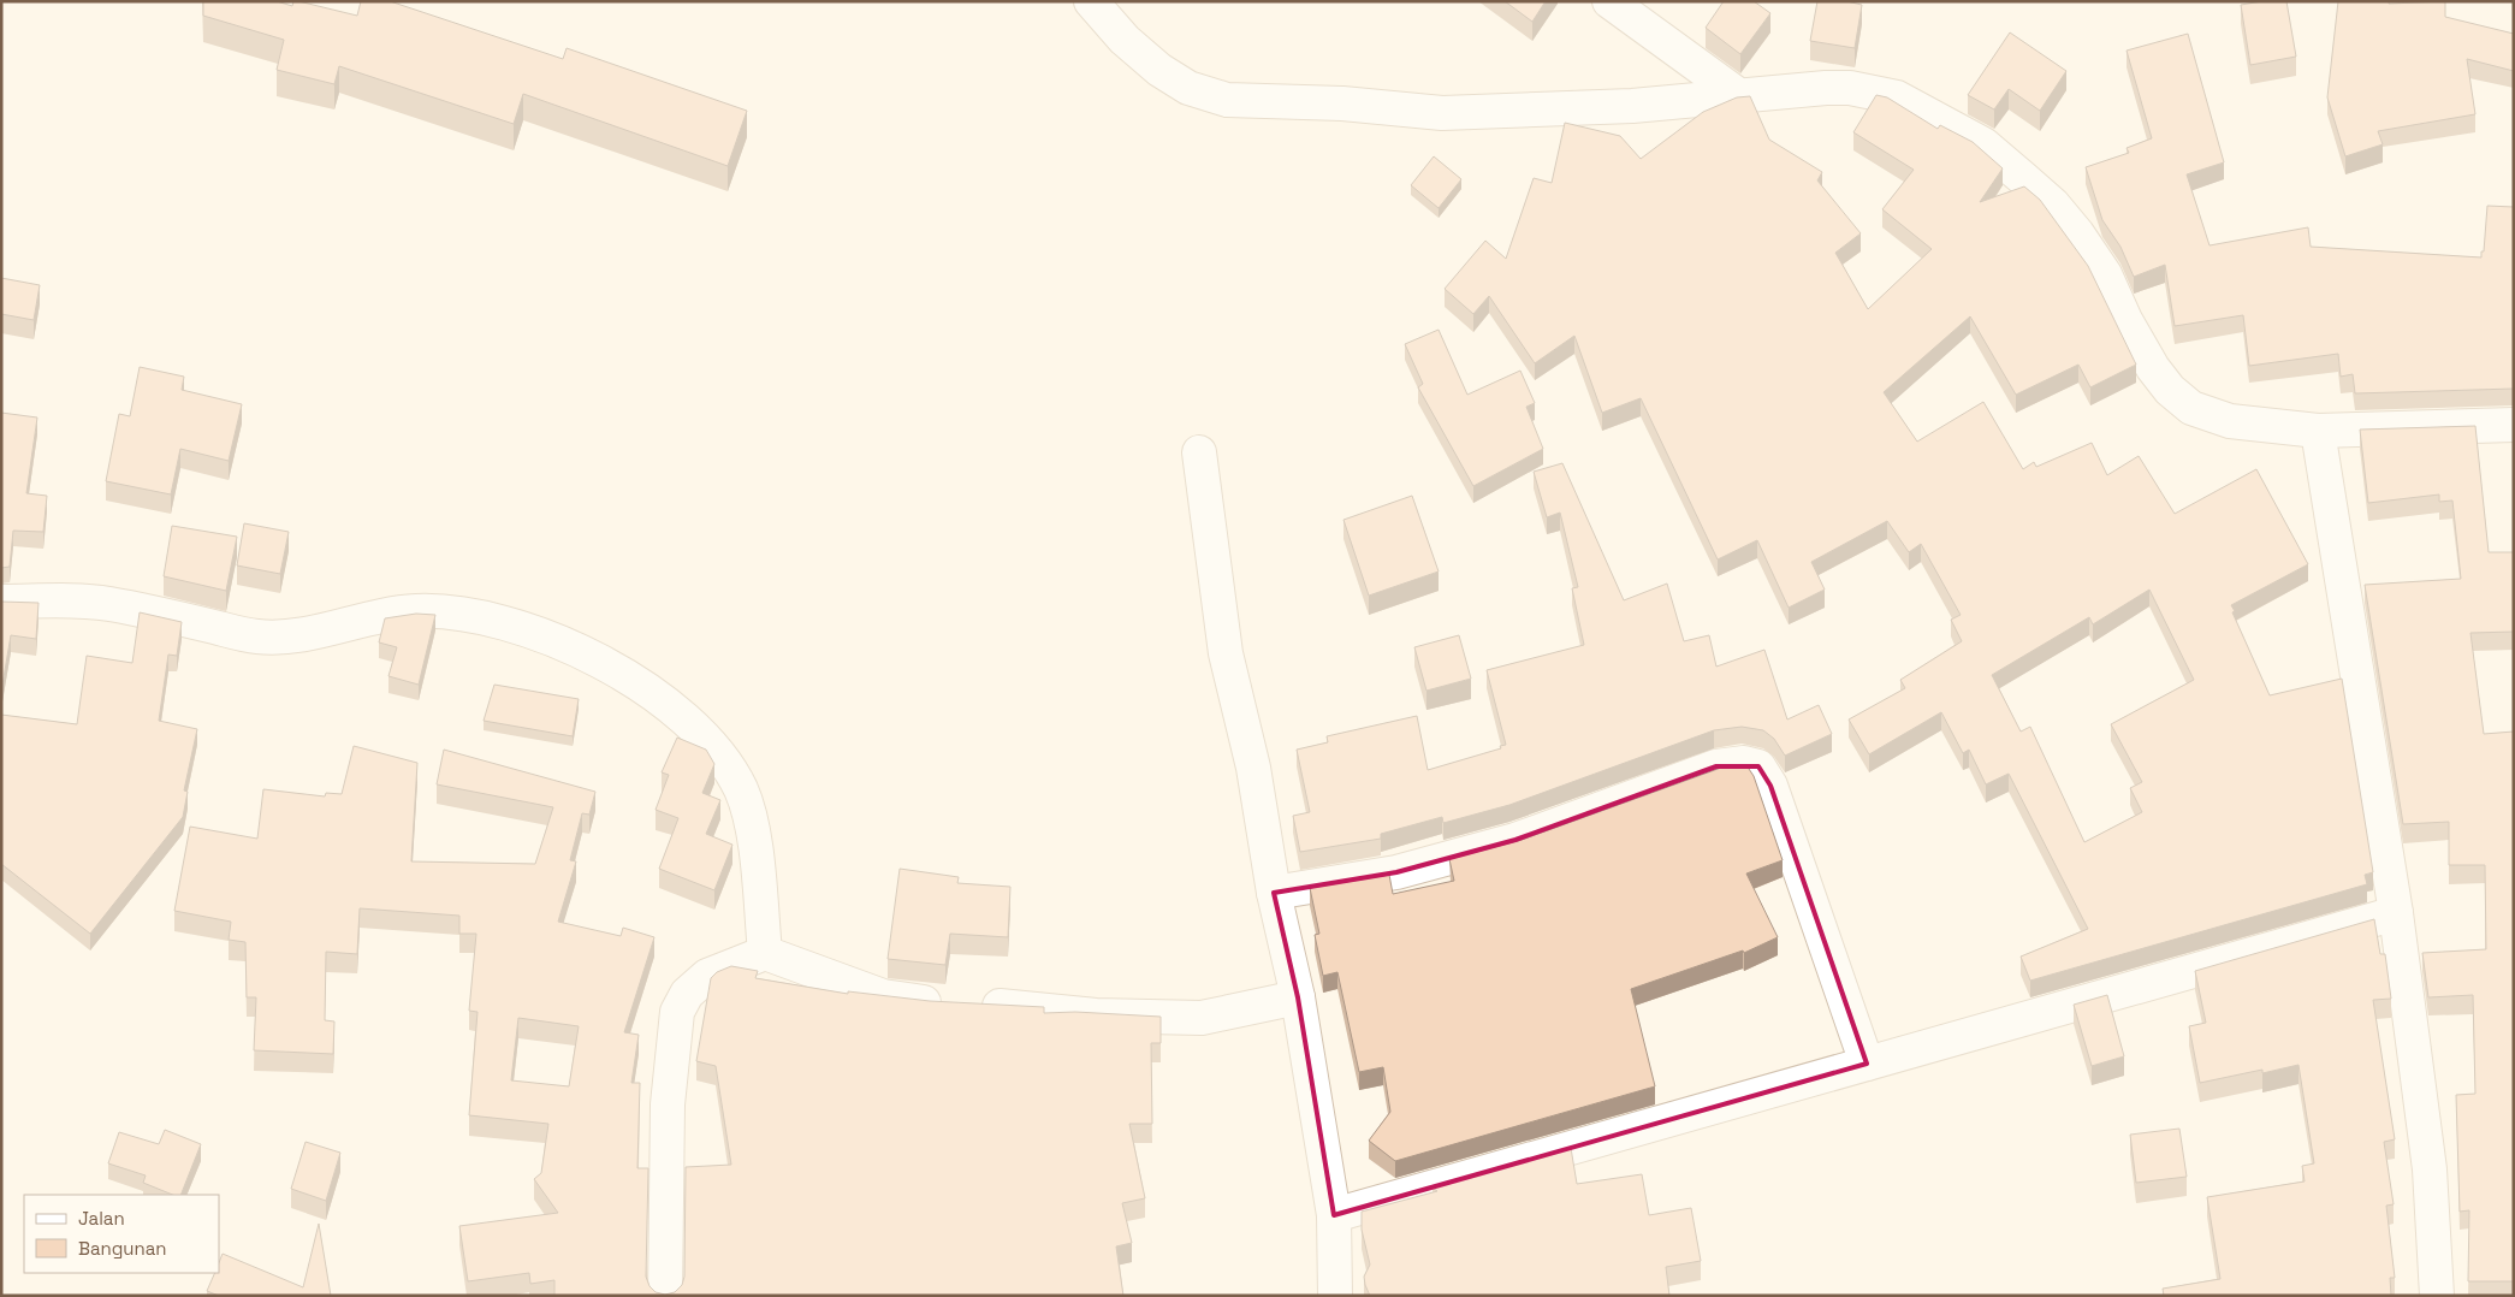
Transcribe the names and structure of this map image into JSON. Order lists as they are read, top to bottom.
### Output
{
  "legend": ["Jalan", "Bangunan"]
}
